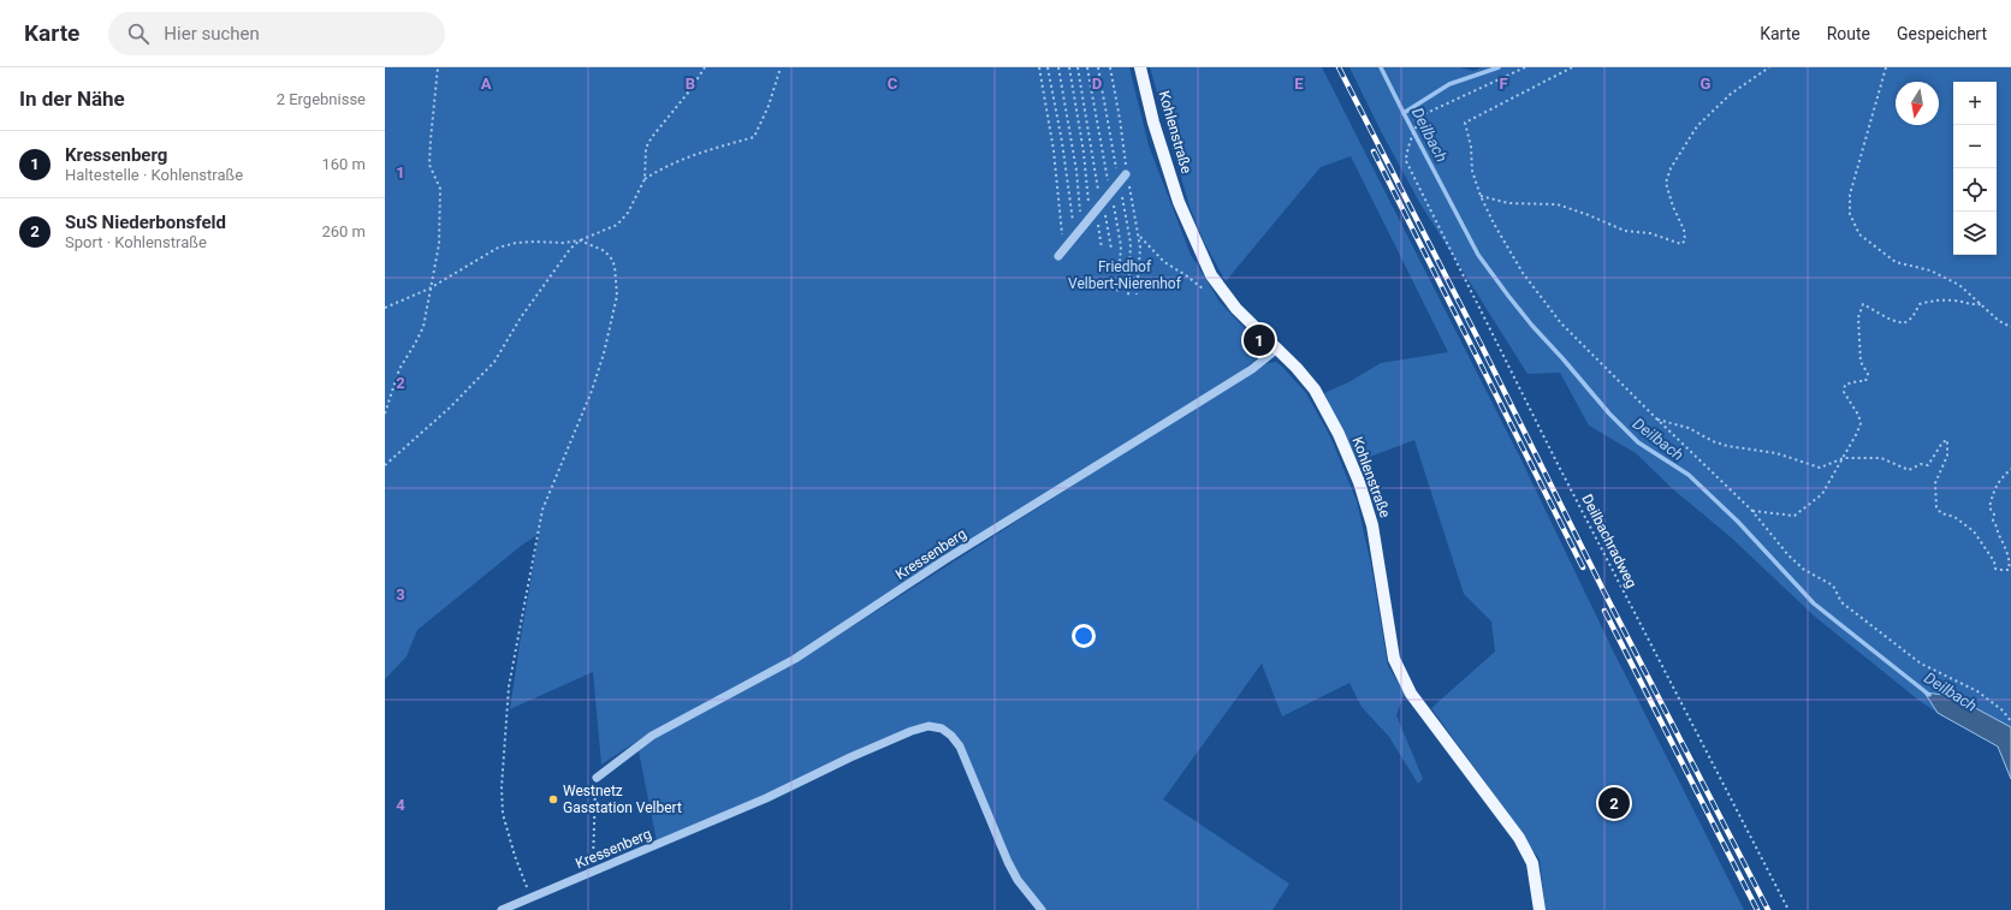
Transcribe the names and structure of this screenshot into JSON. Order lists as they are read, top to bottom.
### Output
{
  "streets": {
    "main road": ["Kohlenstraße"],
    "street": ["Kressenberg"],
    "path": ["Deilbachradweg"]
  },
  "crossings": [
    ["Kohlenstraße", "Kressenberg"]
  ],
  "water": ["Deilbach"],
  "parks": ["Friedhof Velbert-Nierenhof"],
  "places": ["Westnetz Gasstation Velbert"],
  "north": "bottom",
  "page": {
    "header": "Karte",
    "search": "Hier suchen",
    "nav": ["Karte", "Route", "Gespeichert"],
    "heading": ["In der Nähe", "2 Ergebnisse"],
    "map_buttons": ["+", "−"],
    "list": [
      {
        "mark": "1",
        "name": "Kressenberg",
        "note": "Haltestelle · Kohlenstraße",
        "value": "160 m"
      },
      {
        "mark": "2",
        "name": "SuS Niederbonsfeld",
        "note": "Sport · Kohlenstraße",
        "value": "260 m"
      }
    ],
    "pins": ["1", "2"]
  },
  "grid": {
    "columns": [
      "A",
      "B",
      "C",
      "D",
      "E",
      "F",
      "G"
    ],
    "rows": [
      "1",
      "2",
      "3",
      "4"
    ]
  }
}
